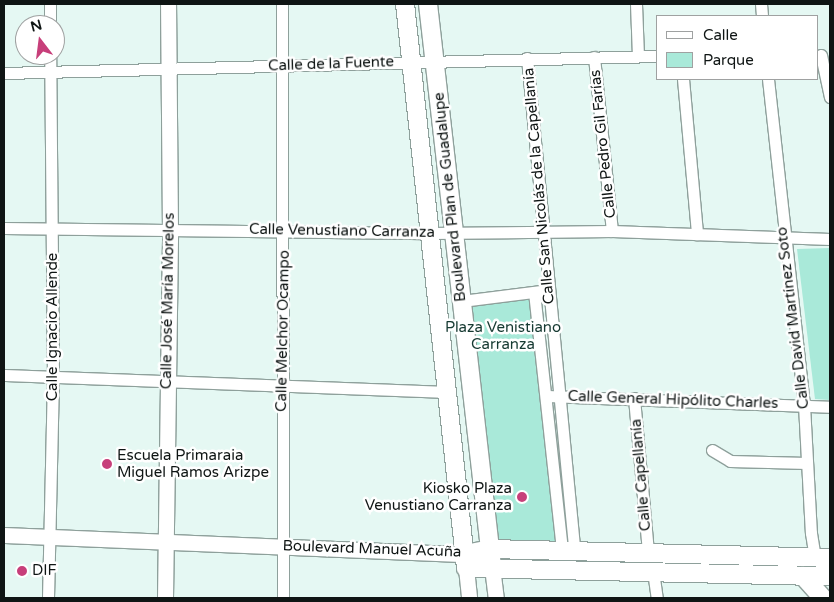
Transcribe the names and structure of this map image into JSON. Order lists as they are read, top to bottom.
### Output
{
  "streets": {
    "main road": ["Boulevard Plan de Guadalupe", "Boulevard Manuel Acuña"],
    "street": [
      "Calle de la Fuente",
      "Calle Pedro Gil Farías",
      "Calle San Nicolás de la Capellanía",
      "Calle Venustiano Carranza",
      "Calle José María Morelos",
      "Calle David Martínez Soto",
      "Calle Ignacio Allende",
      "Calle Melchor Ocampo",
      "Calle General Hipólito Charles",
      "Calle Capellanía"
    ]
  },
  "crossings": [
    ["Calle de la Fuente", "Calle Pedro Gil Farías"],
    ["Calle de la Fuente", "Calle San Nicolás de la Capellanía"],
    ["Calle de la Fuente", "Boulevard Plan de Guadalupe"],
    ["Calle de la Fuente", "Calle José María Morelos"],
    ["Calle de la Fuente", "Calle Ignacio Allende"],
    ["Calle de la Fuente", "Calle Melchor Ocampo"],
    ["Calle Pedro Gil Farías", "Calle Venustiano Carranza"],
    ["Calle San Nicolás de la Capellanía", "Calle Venustiano Carranza"],
    ["Calle San Nicolás de la Capellanía", "Calle General Hipólito Charles"],
    ["Calle San Nicolás de la Capellanía", "Boulevard Manuel Acuña"],
    ["Boulevard Plan de Guadalupe", "Calle Venustiano Carranza"],
    ["Boulevard Plan de Guadalupe", "Boulevard Manuel Acuña"],
    ["Calle Venustiano Carranza", "Calle José María Morelos"],
    ["Calle Venustiano Carranza", "Calle David Martínez Soto"],
    ["Calle Venustiano Carranza", "Calle Ignacio Allende"],
    ["Calle Venustiano Carranza", "Calle Melchor Ocampo"],
    ["Calle José María Morelos", "Boulevard Manuel Acuña"],
    ["Calle David Martínez Soto", "Calle General Hipólito Charles"],
    ["Calle David Martínez Soto", "Boulevard Manuel Acuña"],
    ["Calle Ignacio Allende", "Boulevard Manuel Acuña"],
    ["Calle Melchor Ocampo", "Boulevard Manuel Acuña"],
    ["Calle General Hipólito Charles", "Calle Capellanía"],
    ["Calle Capellanía", "Boulevard Manuel Acuña"]
  ],
  "parks": ["Plaza Venistiano Carranza"],
  "places": ["Escuela Primaraia Miguel Ramos Arizpe", "Kiosko Plaza Venustiano Carranza", "DIF"],
  "legend": ["Calle", "Parque"],
  "north": "top"
}
